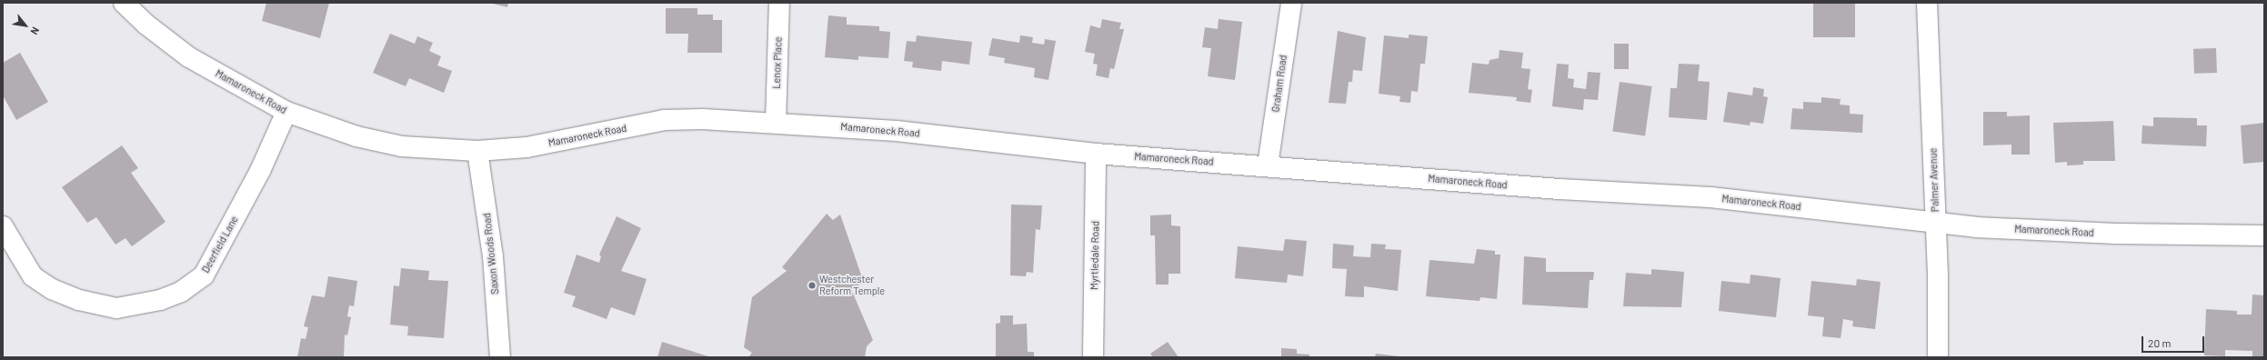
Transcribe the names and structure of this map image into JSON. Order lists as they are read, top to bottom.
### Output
{
  "streets": {
    "street": [
      "Lenox Place",
      "Graham Road",
      "Mamaroneck Road",
      "Palmer Avenue",
      "Deerfield Lane",
      "Saxon Woods Road",
      "Myrtledale Road"
    ]
  },
  "crossings": [
    ["Lenox Place", "Mamaroneck Road"],
    ["Graham Road", "Mamaroneck Road"],
    ["Mamaroneck Road", "Palmer Avenue"],
    ["Mamaroneck Road", "Deerfield Lane"],
    ["Mamaroneck Road", "Saxon Woods Road"],
    ["Mamaroneck Road", "Myrtledale Road"]
  ],
  "places": ["Westchester Reform Temple"],
  "scale_bar": "20 m",
  "north": "bottom right"
}
